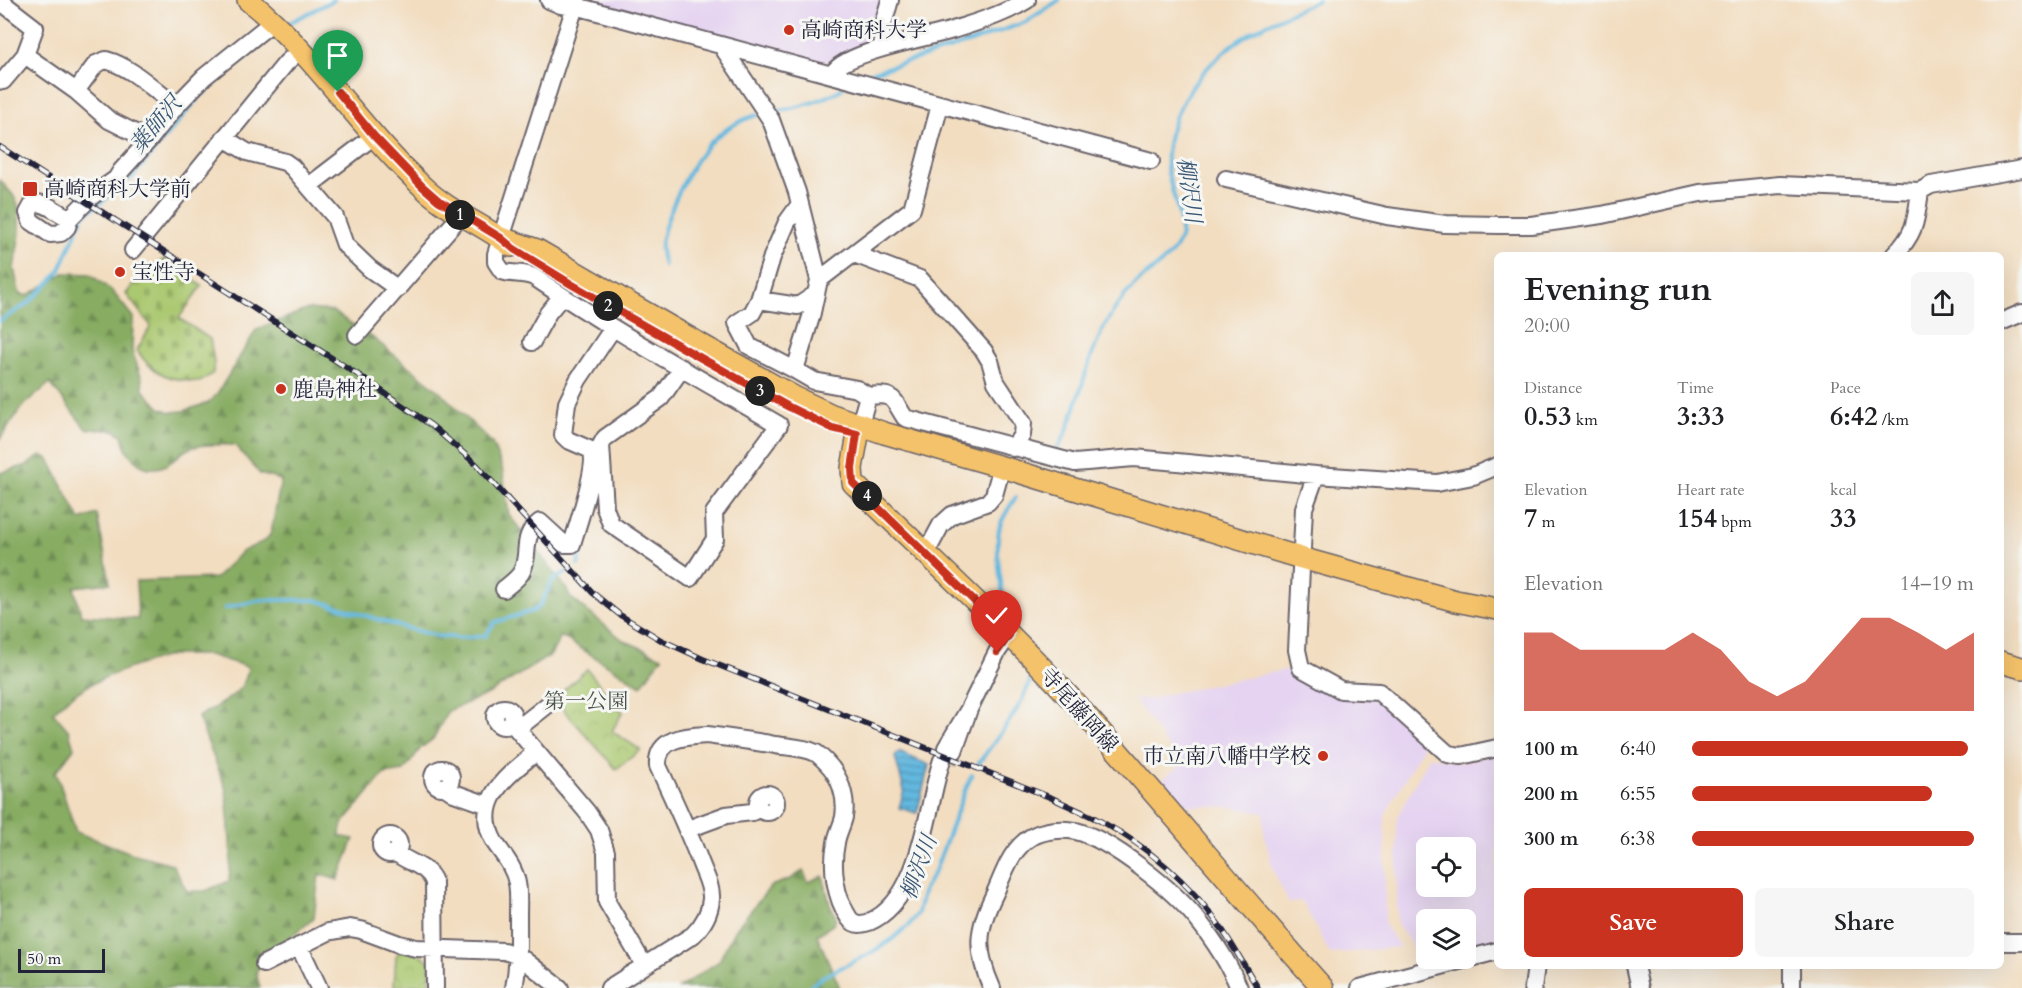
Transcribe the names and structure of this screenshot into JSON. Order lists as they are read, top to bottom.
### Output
{
  "streets": {
    "main road": ["寺尾藤岡線"]
  },
  "water": ["薬師沢", "柳沢川"],
  "parks": ["第一公園"],
  "places": {
    "other": [
      "高崎商科大学",
      "宝性寺",
      "鹿島神社",
      "市立南八幡中学校"
    ],
    "transit": ["高崎商科大学前"]
  },
  "scale_bar": "50 m",
  "page": {
    "pins": [
      "1",
      "2",
      "3",
      "4"
    ],
    "heading": ["Evening run", "20:00"],
    "stats": [
      ["Distance", "0.53 km"],
      ["Time", "3:33"],
      ["Pace", "6:42 /km"],
      ["Elevation", "7 m"],
      ["Heart rate", "154 bpm"],
      ["kcal", "33"]
    ],
    "chart": ["Elevation", "14–19 m"],
    "list": [
      {
        "name": "100 m",
        "note": "6:40"
      },
      {
        "name": "200 m",
        "note": "6:55"
      },
      {
        "name": "300 m",
        "note": "6:38"
      }
    ],
    "buttons": ["Save", "Share"],
    "scale": "50 m"
  }
}
